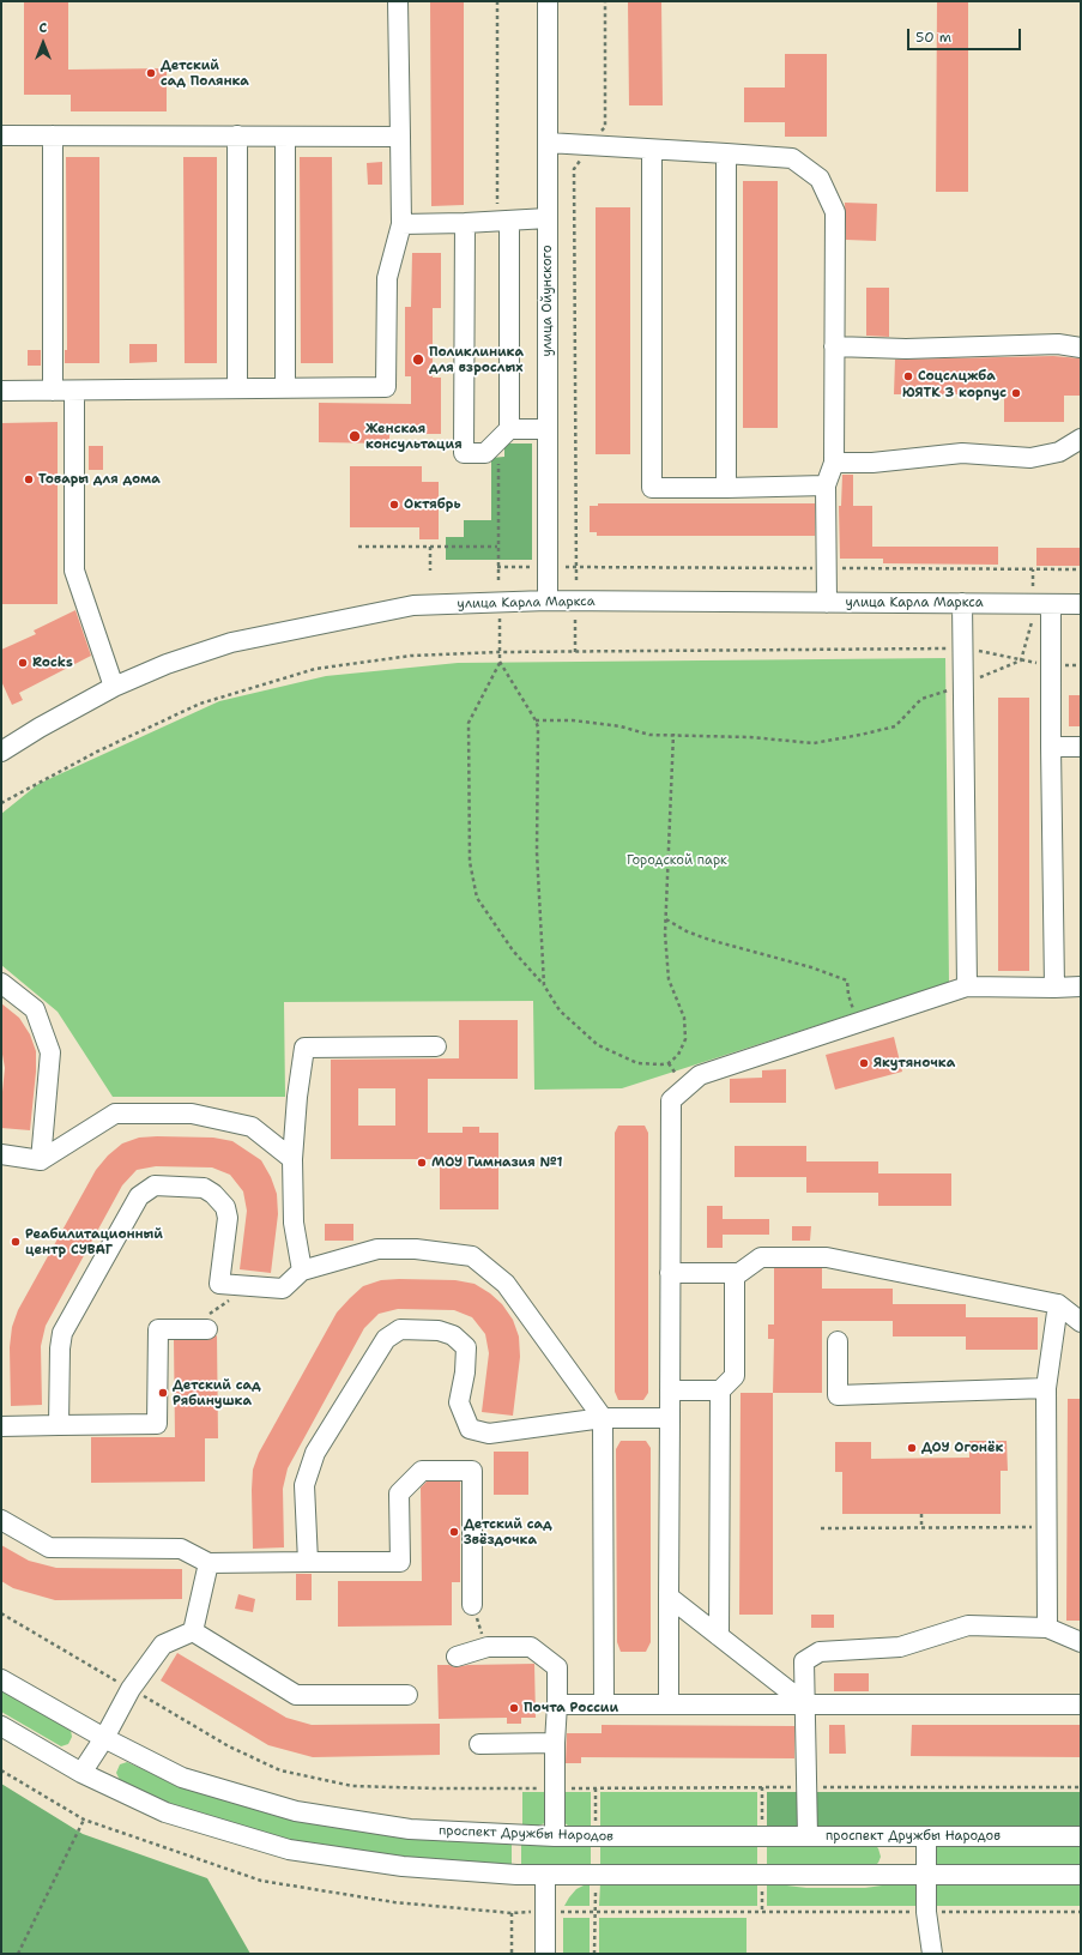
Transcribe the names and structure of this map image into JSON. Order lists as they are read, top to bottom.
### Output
{
  "streets": {
    "street": ["улица Ойунского", "улица Карла Маркса", "проспект Дружбы Народов"]
  },
  "crossings": [
    ["улица Ойунского", "улица Карла Маркса"]
  ],
  "parks": ["Городской парк"],
  "places": [
    "Детский сад Полянка",
    "Поликлиника для взрослых",
    "Соцслцжба",
    "ЮЯТК 3 корпус",
    "Женская консультация",
    "Товары для дома",
    "Октябрь",
    "Rocks",
    "Якутяночка",
    "МОУ Гимназия №1",
    "Реабилитационный центр СУВАГ",
    "Детский сад Рябинушка",
    "ДОУ Огонёк",
    "Детский сад Звёздочка",
    "Почта России"
  ],
  "scale_bar": "50 m",
  "north": "top"
}
